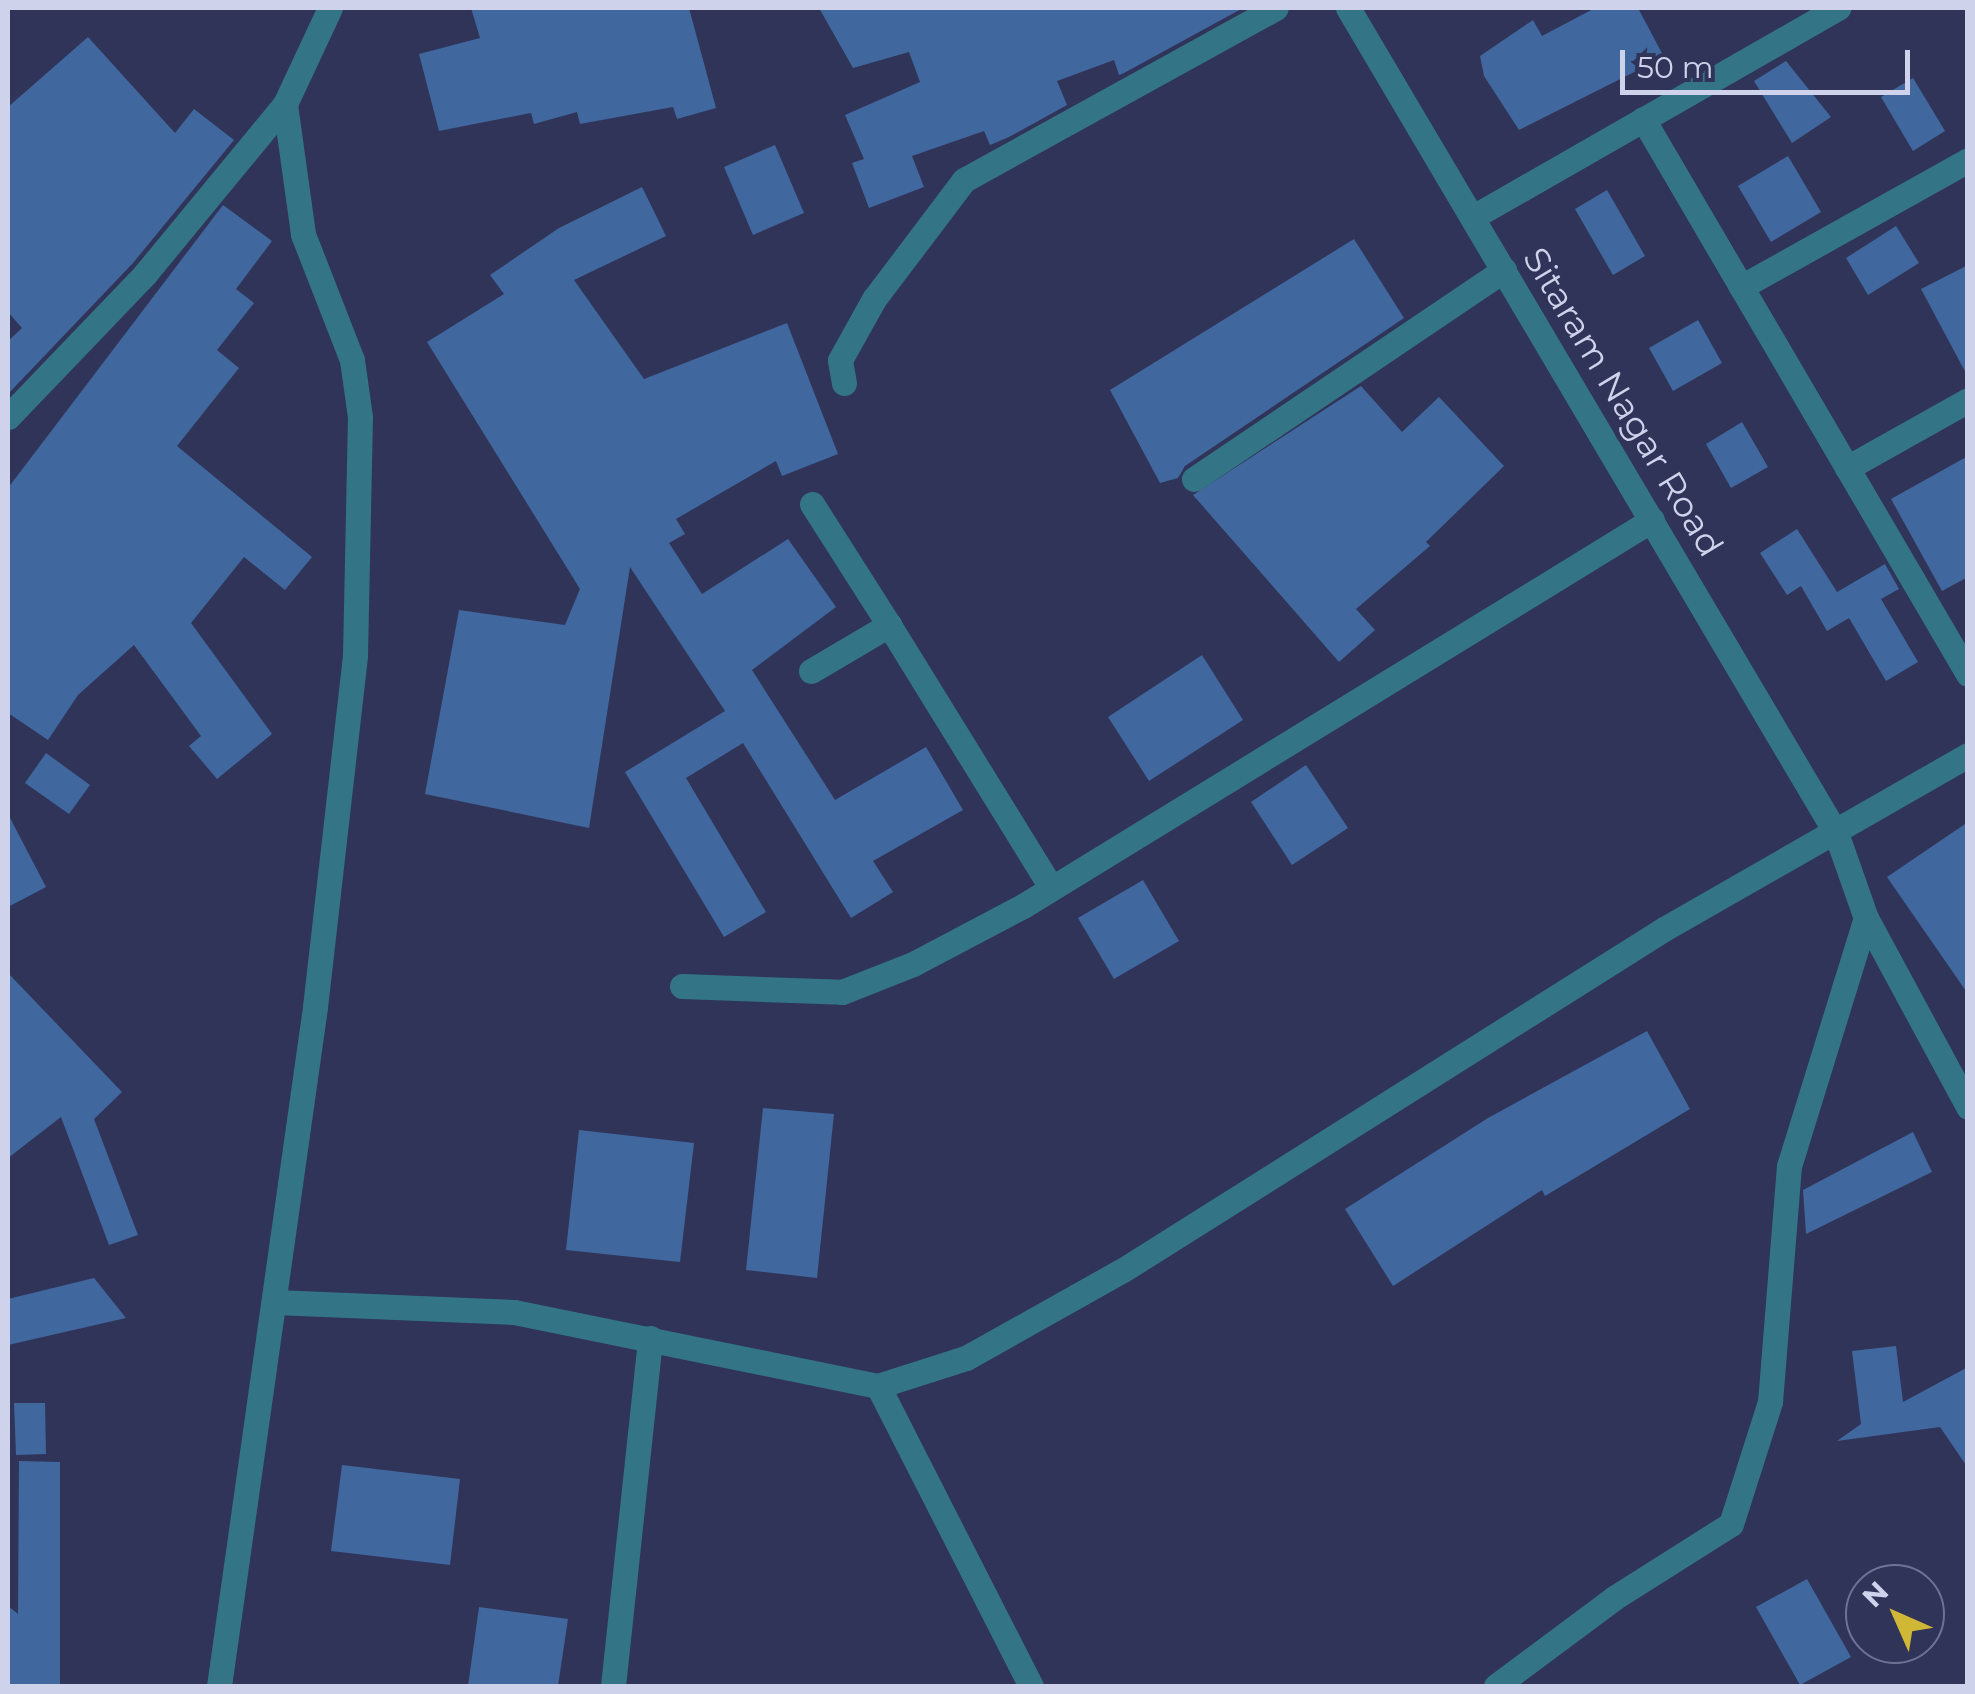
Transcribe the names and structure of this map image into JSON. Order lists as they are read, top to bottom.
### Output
{
  "streets": {
    "street": ["Sitaram Nagar Road"]
  },
  "scale_bar": "50 m",
  "north": "top left"
}
